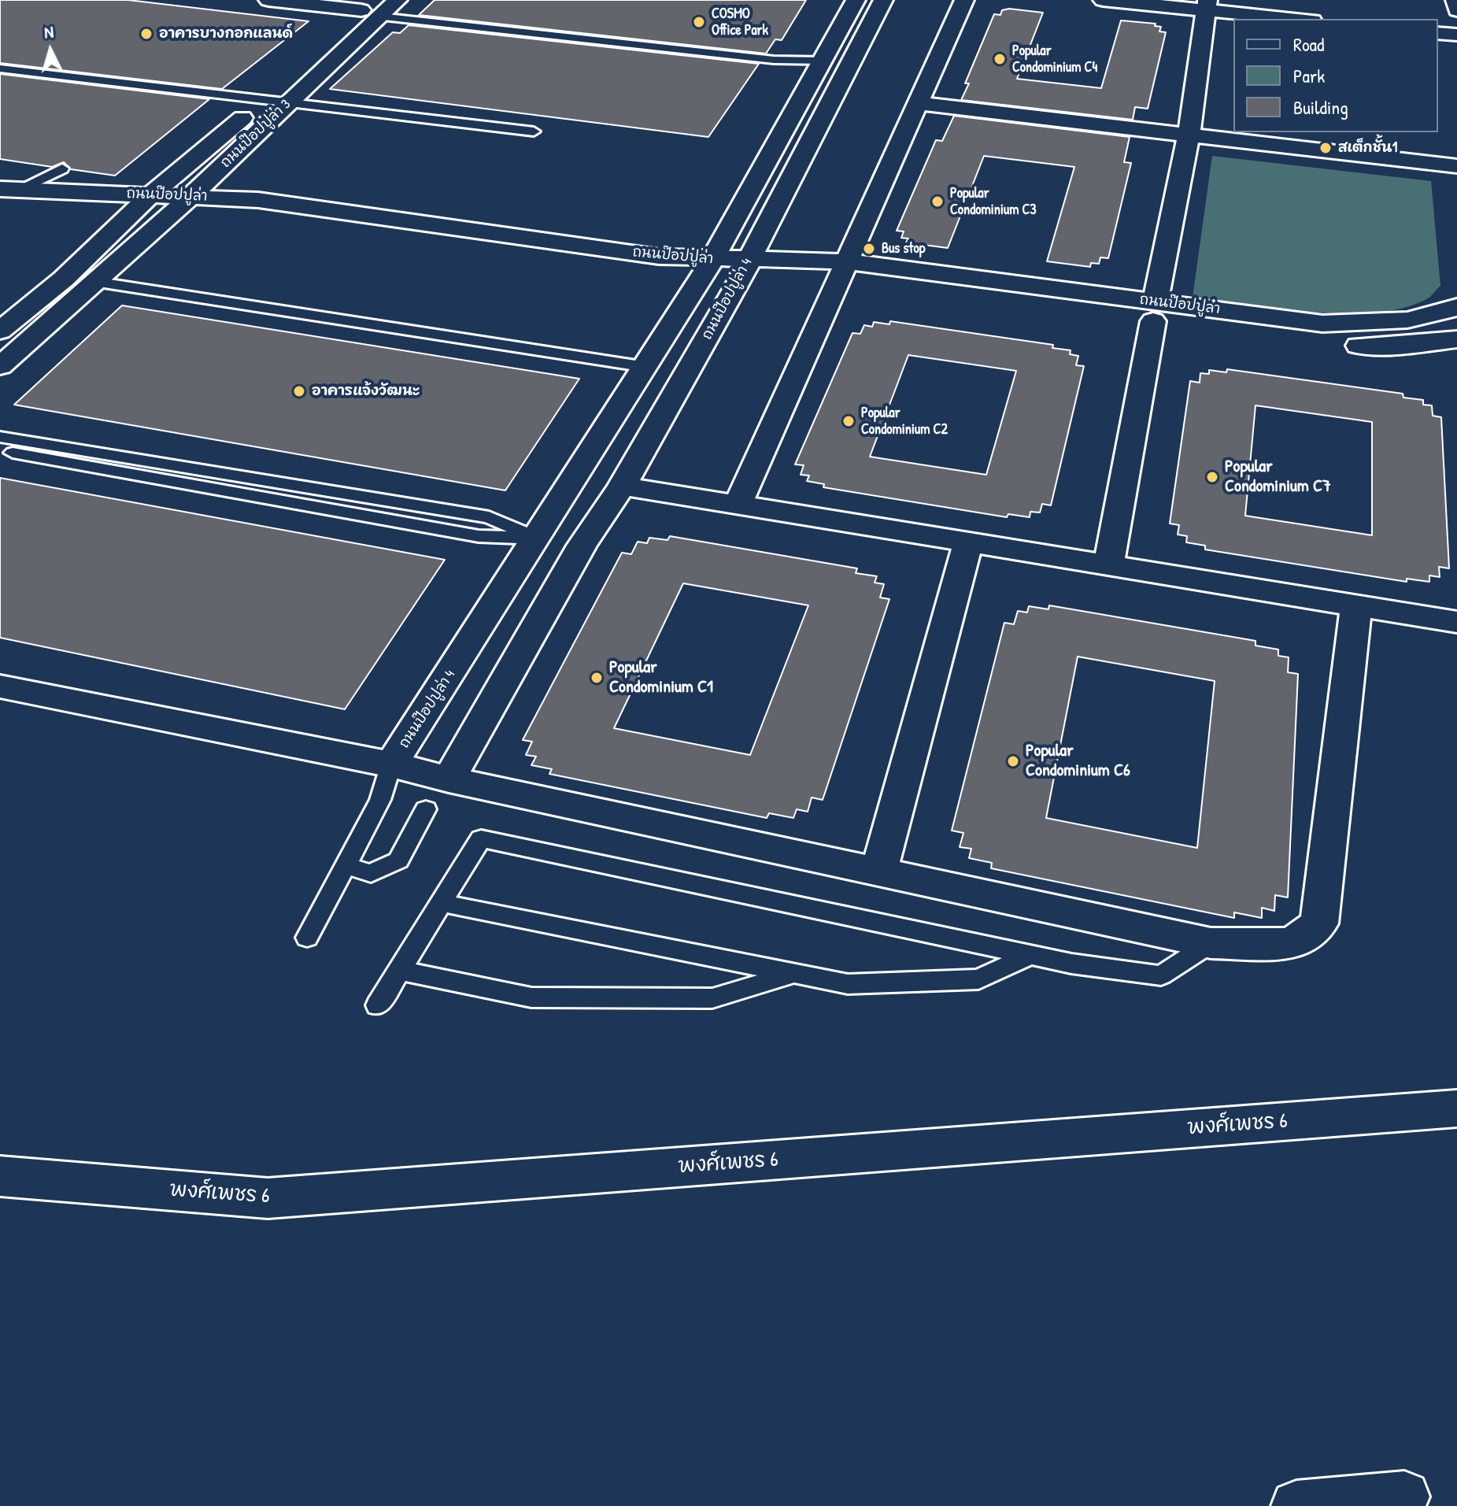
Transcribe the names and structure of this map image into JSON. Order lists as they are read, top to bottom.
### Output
{
  "streets": {
    "street": [
      "ถนนป๊อปปูล่า 3",
      "ถนนป๊อปปูล่า",
      "ถนนป๊อปปูล่า 4",
      "พงศ์เพชร 6"
    ]
  },
  "crossings": [
    ["ถนนป๊อปปูล่า 3", "ถนนป๊อปปูล่า"],
    ["ถนนป๊อปปูล่า", "ถนนป๊อปปูล่า 4"]
  ],
  "places": [
    "COSMO Office Park",
    "อาคารบางกอกแลนด์",
    "Popular Condominium C4",
    "สเต็กชั้น1",
    "Popular Condominium C3",
    "Bus stop",
    "อาคารแจ้งวัฒนะ",
    "Popular Condominium C2",
    "Popular Condominium C7",
    "Popular Condominium C1",
    "Popular Condominium C6"
  ],
  "legend": ["Road", "Park", "Building"],
  "north": "top"
}
